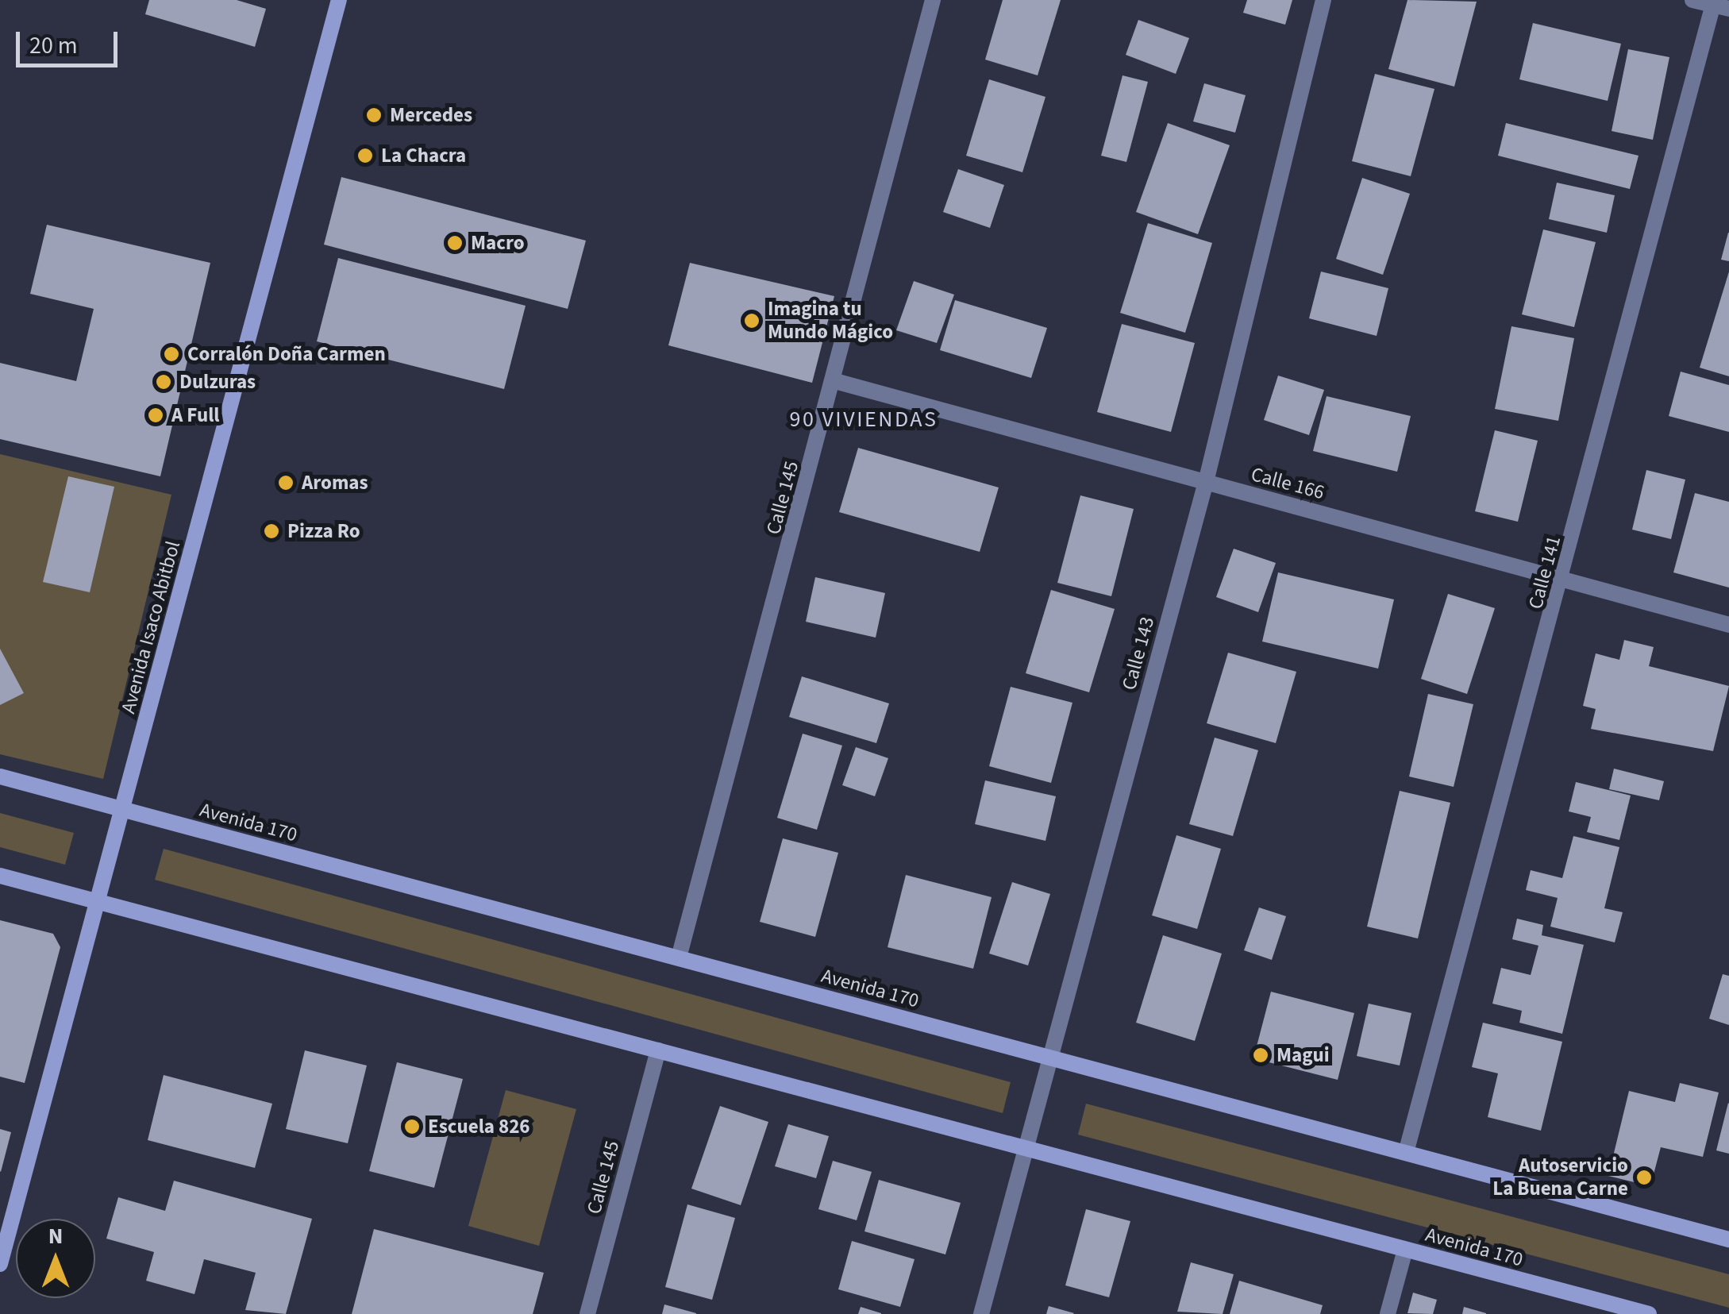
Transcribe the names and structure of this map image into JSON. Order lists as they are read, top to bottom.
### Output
{
  "streets": {
    "main road": ["Avenida Isaco Abitbol", "Avenida 170"],
    "street": [
      "Calle 166",
      "Calle 145",
      "Calle 141",
      "Calle 143"
    ]
  },
  "crossings": [
    ["Calle 166", "Calle 145"],
    ["Calle 166", "Calle 141"],
    ["Calle 166", "Calle 143"],
    ["Calle 145", "Avenida 170"],
    ["Calle 141", "Avenida 170"],
    ["Avenida Isaco Abitbol", "Avenida 170"],
    ["Calle 143", "Avenida 170"]
  ],
  "districts": ["90 VIVIENDAS"],
  "places": [
    "Mercedes",
    "La Chacra",
    "Macro",
    "Imagina tu Mundo Mágico",
    "Corralón Doña Carmen",
    "Dulzuras",
    "A Full",
    "Aromas",
    "Pizza Ro",
    "Magui",
    "Escuela 826",
    "Autoservicio La Buena Carne"
  ],
  "scale_bar": "20 m",
  "north": "top"
}
